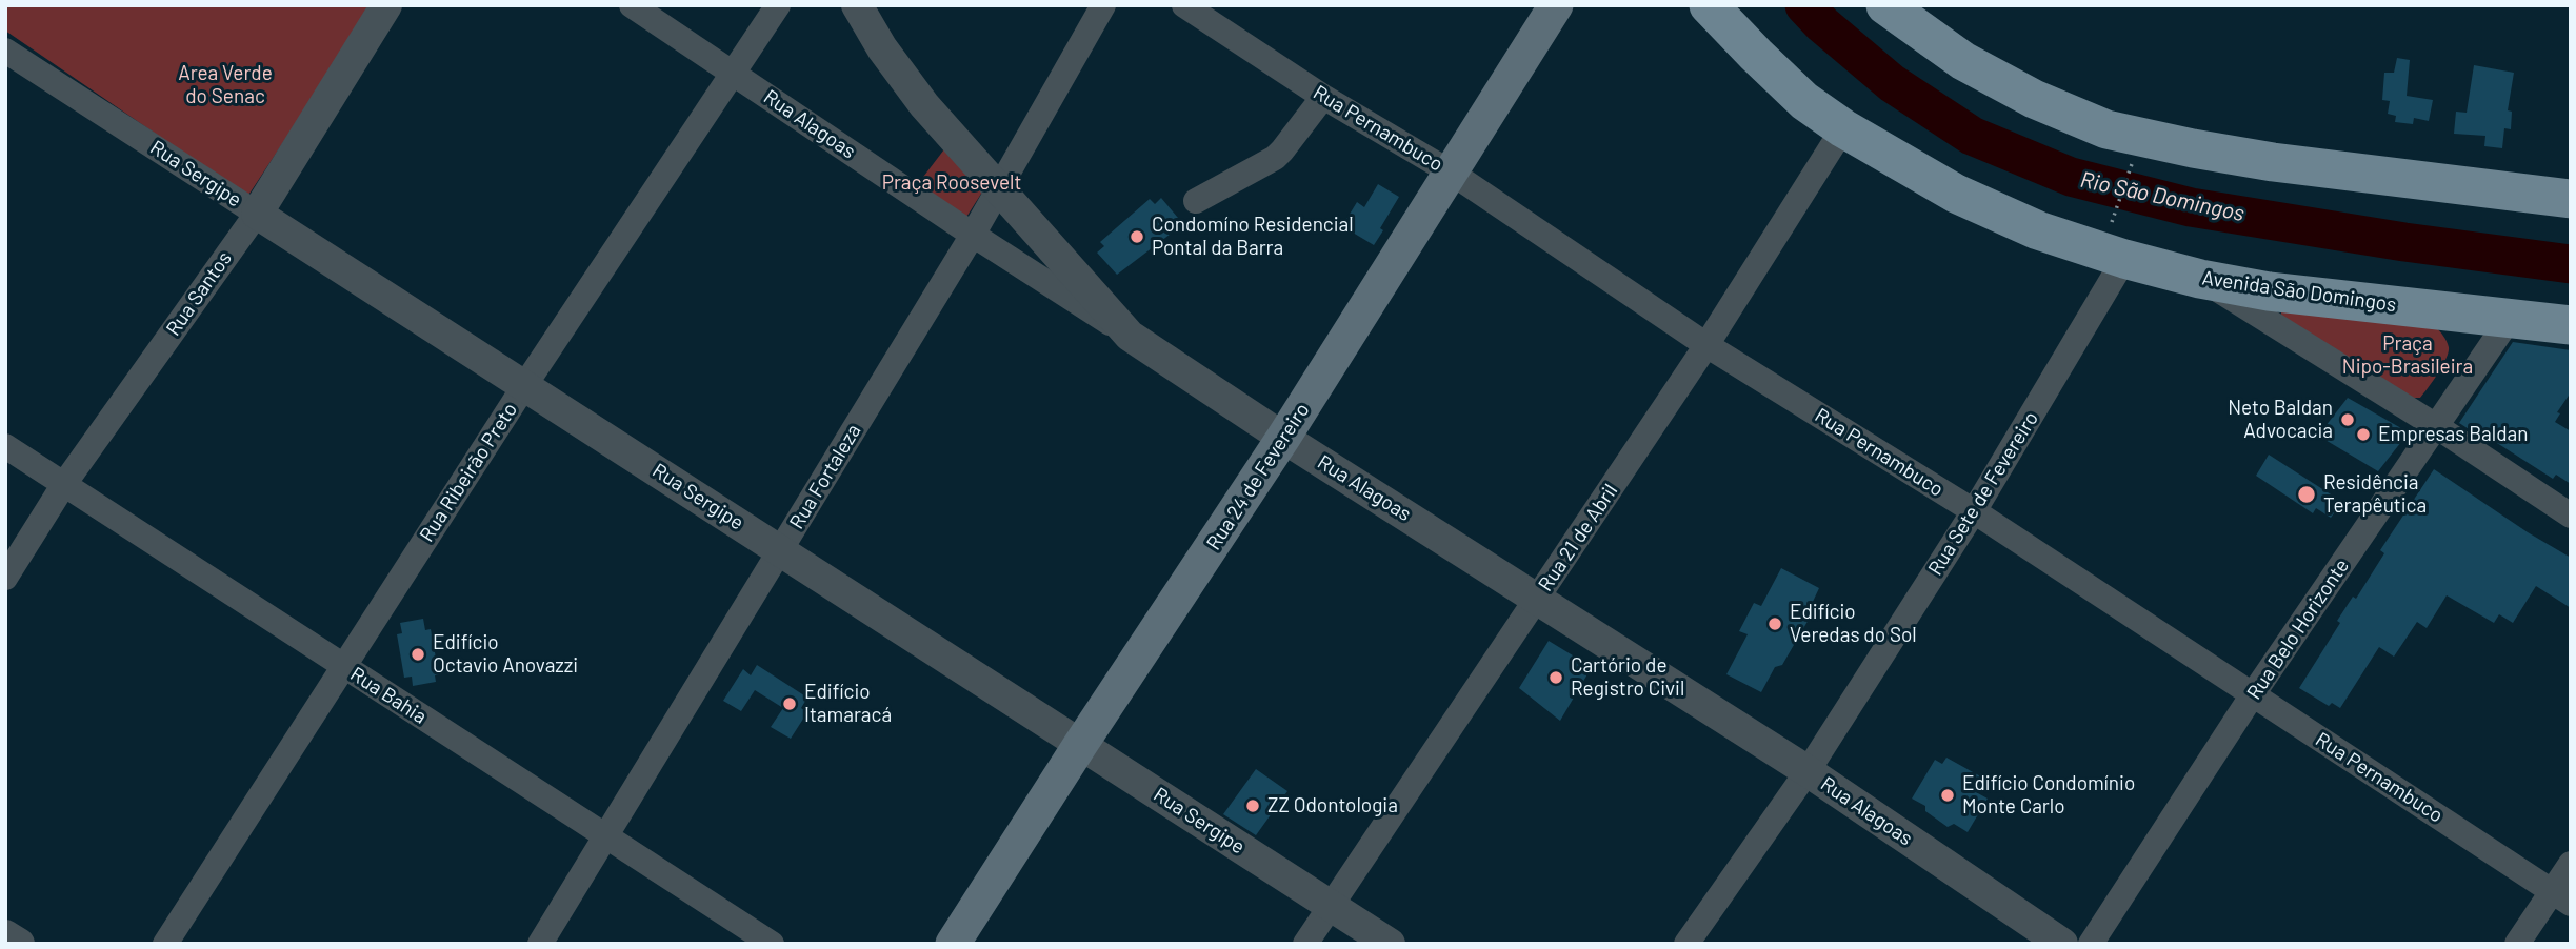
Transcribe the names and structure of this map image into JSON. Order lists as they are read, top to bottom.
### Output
{
  "streets": {
    "main road": ["Avenida São Domingos", "Rua 24 de Fevereiro"],
    "street": [
      "Rua Alagoas",
      "Rua Pernambuco",
      "Rua Sergipe",
      "Rua Santos",
      "Rua Ribeirão Preto",
      "Rua Fortaleza",
      "Rua Sete de Fevereiro",
      "Rua 21 de Abril",
      "Rua Belo Horizonte",
      "Rua Bahia"
    ]
  },
  "crossings": [
    ["Rua Alagoas", "Rua Ribeirão Preto"],
    ["Rua Alagoas", "Rua Fortaleza"],
    ["Rua Alagoas", "Rua 24 de Fevereiro"],
    ["Rua Alagoas", "Rua Sete de Fevereiro"],
    ["Rua Alagoas", "Rua 21 de Abril"],
    ["Rua Pernambuco", "Rua 24 de Fevereiro"],
    ["Rua Pernambuco", "Rua Sete de Fevereiro"],
    ["Rua Pernambuco", "Rua 21 de Abril"],
    ["Rua Pernambuco", "Rua Belo Horizonte"],
    ["Rua Sergipe", "Rua Santos"],
    ["Rua Sergipe", "Rua Ribeirão Preto"],
    ["Rua Sergipe", "Rua Fortaleza"],
    ["Rua Sergipe", "Rua 24 de Fevereiro"],
    ["Rua Sergipe", "Rua 21 de Abril"],
    ["Avenida São Domingos", "Rua Sete de Fevereiro"],
    ["Avenida São Domingos", "Rua 21 de Abril"],
    ["Avenida São Domingos", "Rua Belo Horizonte"],
    ["Rua Santos", "Rua Bahia"],
    ["Rua Ribeirão Preto", "Rua Bahia"],
    ["Rua Fortaleza", "Rua Bahia"]
  ],
  "water": ["Rio São Domingos"],
  "parks": ["Area Verde do Senac", "Praça Roosevelt", "Praça Nipo-Brasileira"],
  "places": [
    "Condomíno Residencial Pontal da Barra",
    "Neto Baldan Advocacia",
    "Empresas Baldan",
    "Residência Terapêutica",
    "Edifício Veredas do Sol",
    "Edifício Octavio Anovazzi",
    "Cartório de Registro Civil",
    "Edifício Itamaracá",
    "Edifício Condomínio Monte Carlo",
    "ZZ Odontologia"
  ]
}
